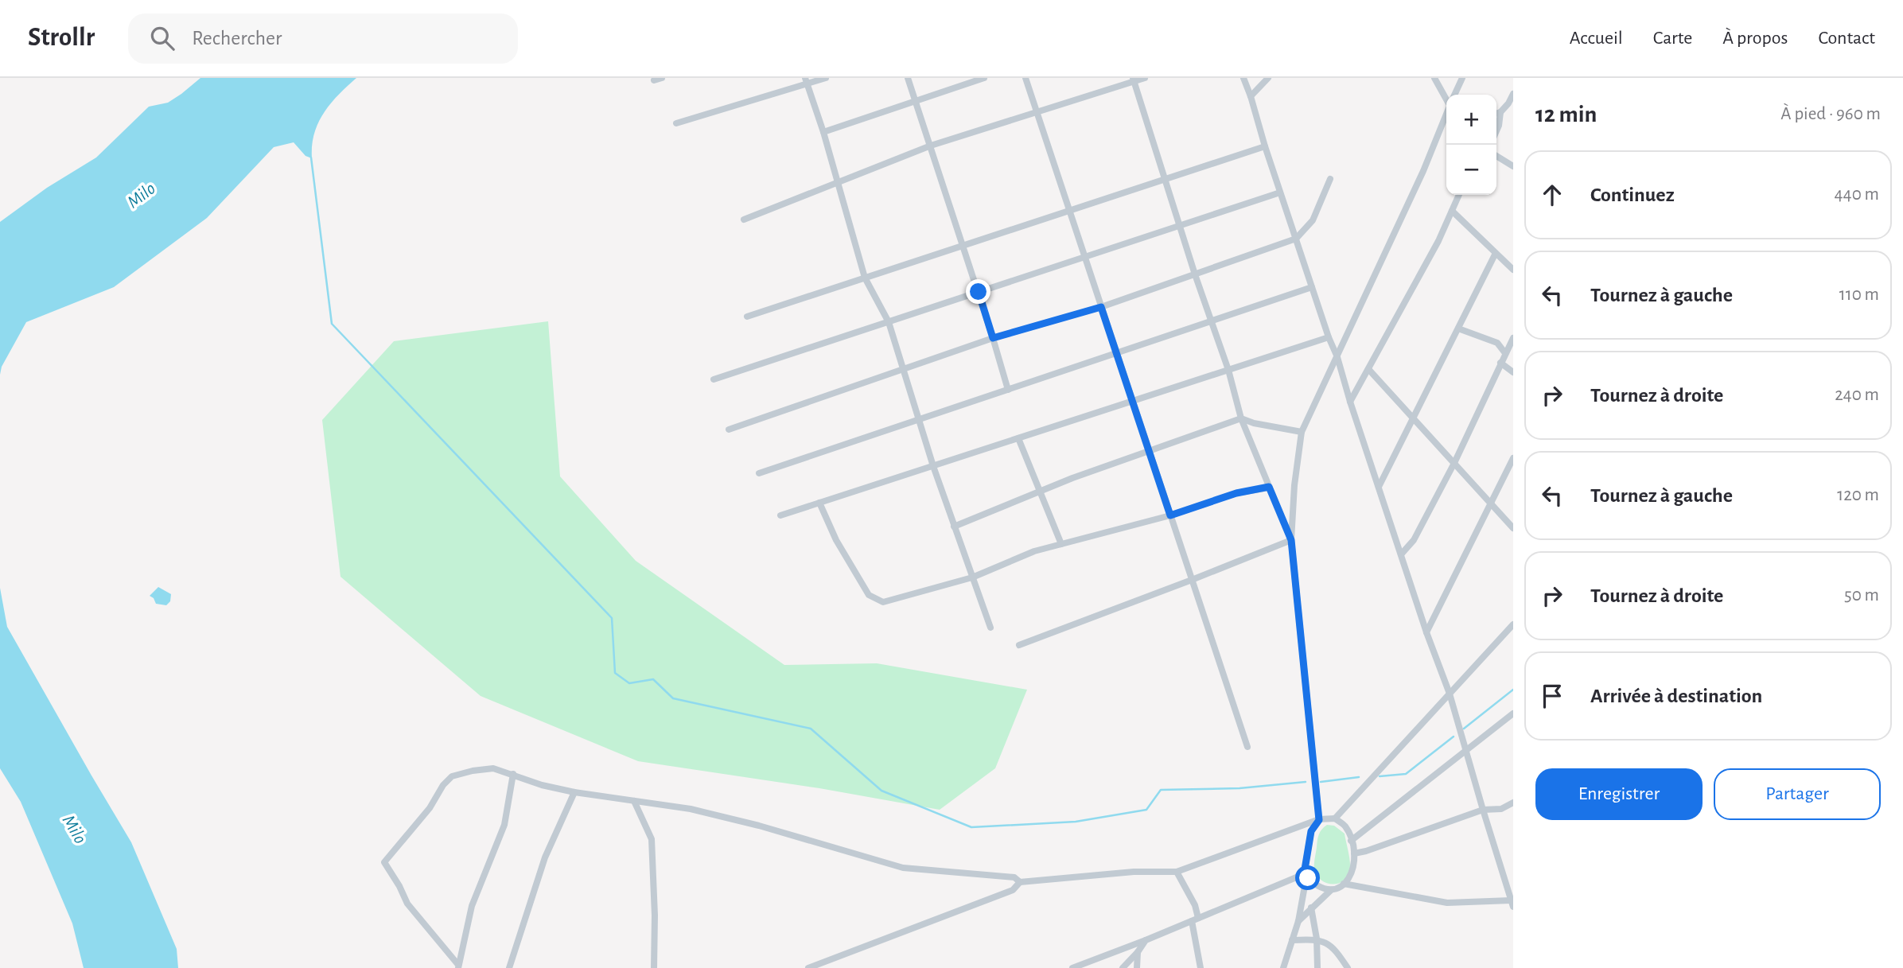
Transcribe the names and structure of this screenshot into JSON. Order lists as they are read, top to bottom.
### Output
{
  "water": ["Milo"],
  "page": {
    "header": "Strollr",
    "search": "Rechercher",
    "nav": [
      "Accueil",
      "Carte",
      "À propos",
      "Contact"
    ],
    "heading": ["12 min", "À pied · 960 m"],
    "map_buttons": ["+", "−"],
    "list": [
      ["Continuez", "440 m"],
      ["Tournez à gauche", "110 m"],
      ["Tournez à droite", "240 m"],
      ["Tournez à gauche", "120 m"],
      ["Tournez à droite", "50 m"],
      "Arrivée à destination"
    ],
    "buttons": ["Enregistrer", "Partager"]
  }
}
